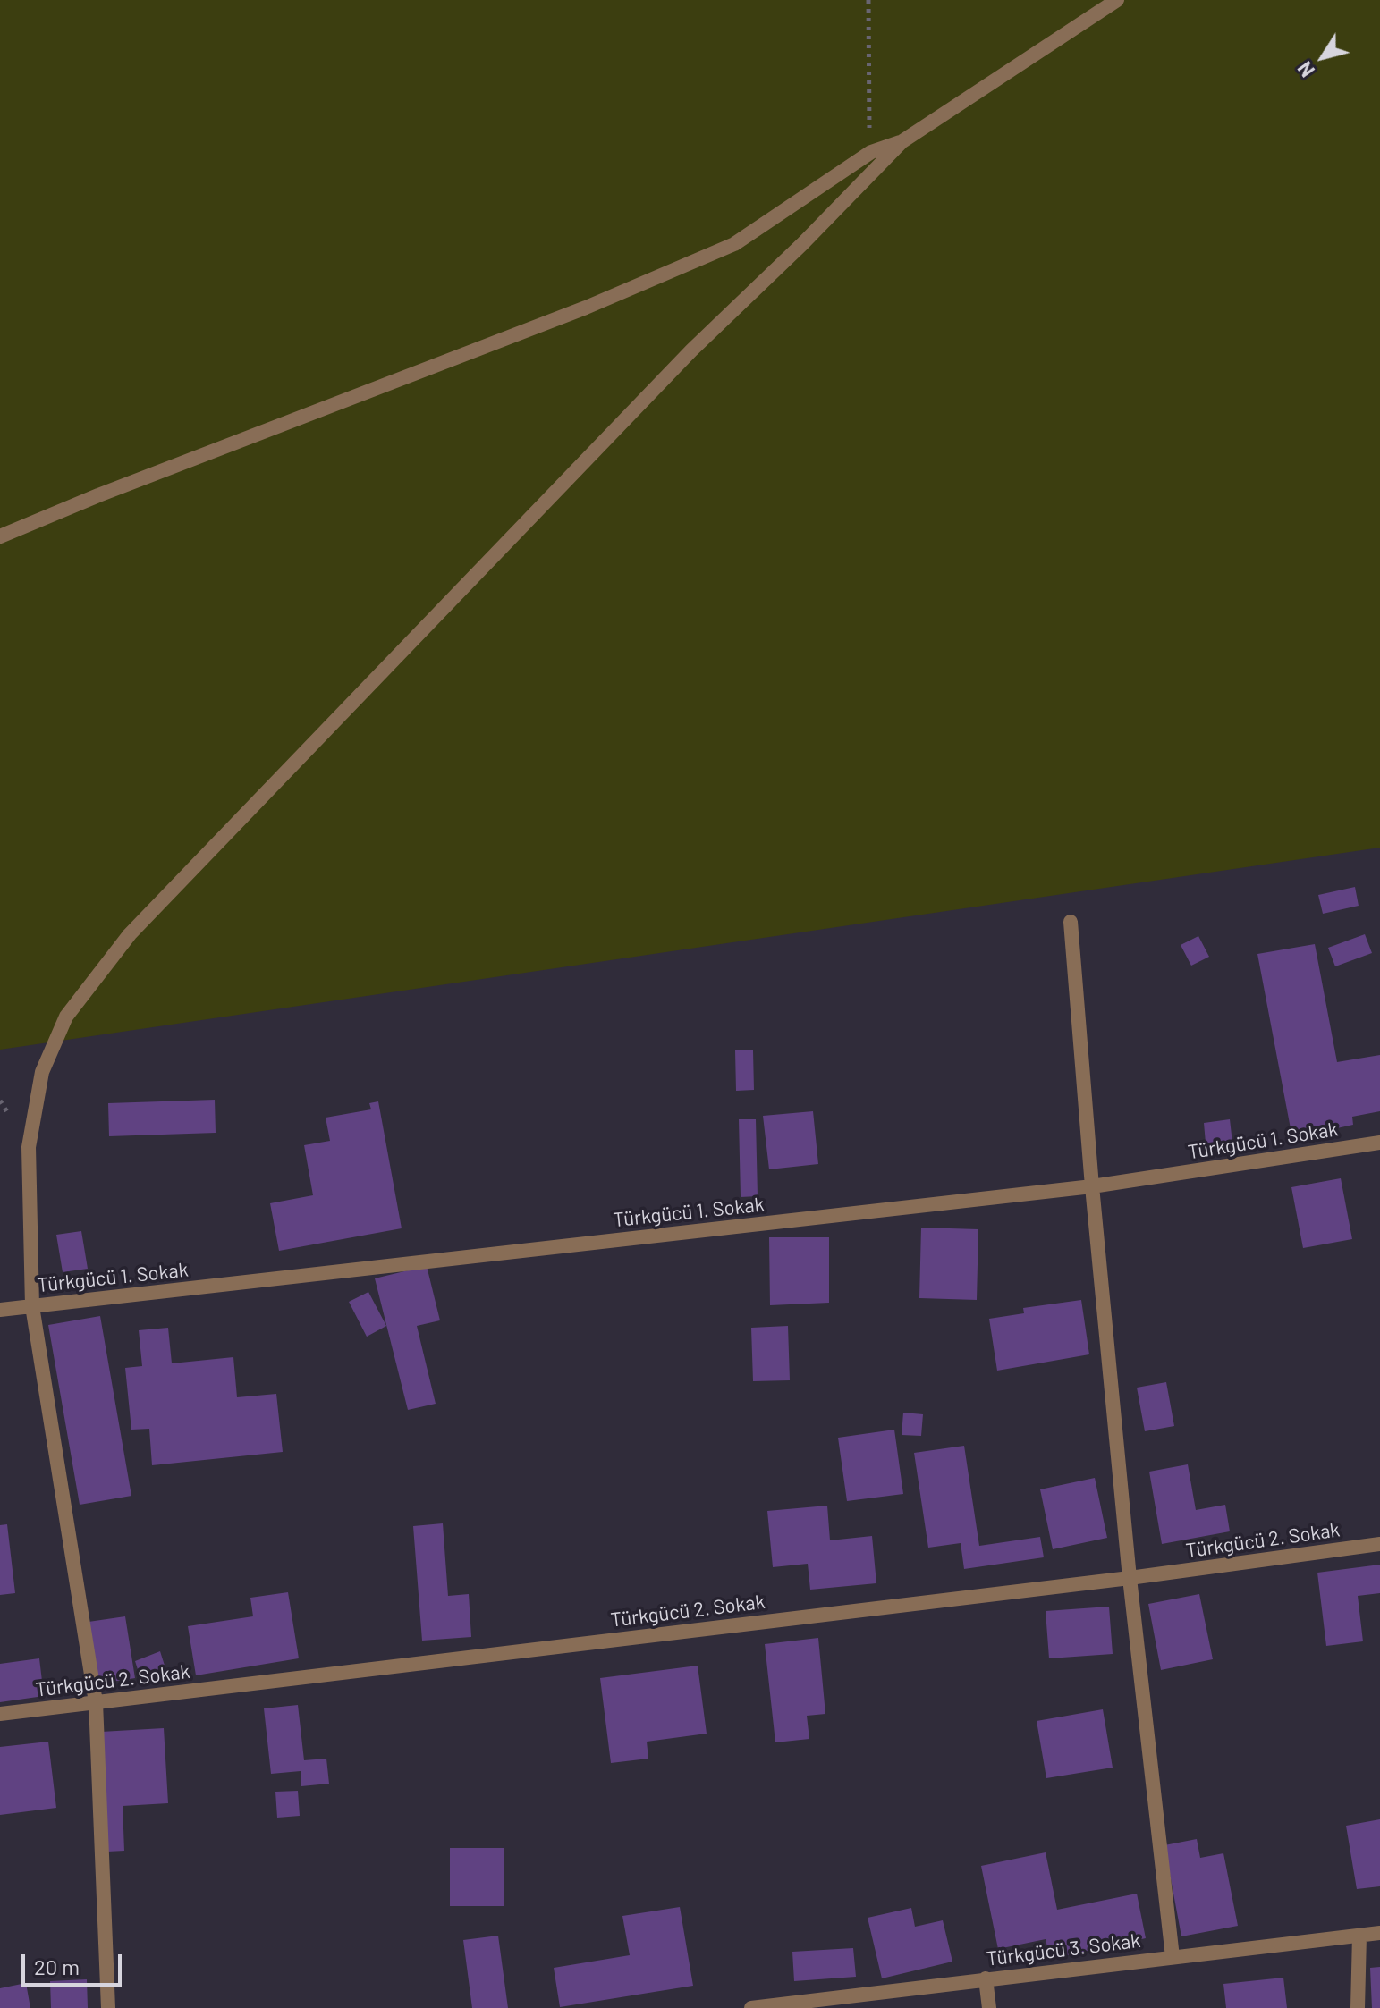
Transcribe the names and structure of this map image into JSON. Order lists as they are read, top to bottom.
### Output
{
  "streets": {
    "street": ["Türkgücü 1. Sokak", "Türkgücü 2. Sokak", "Türkgücü 3. Sokak"]
  },
  "scale_bar": "20 m",
  "north": "bottom left"
}
